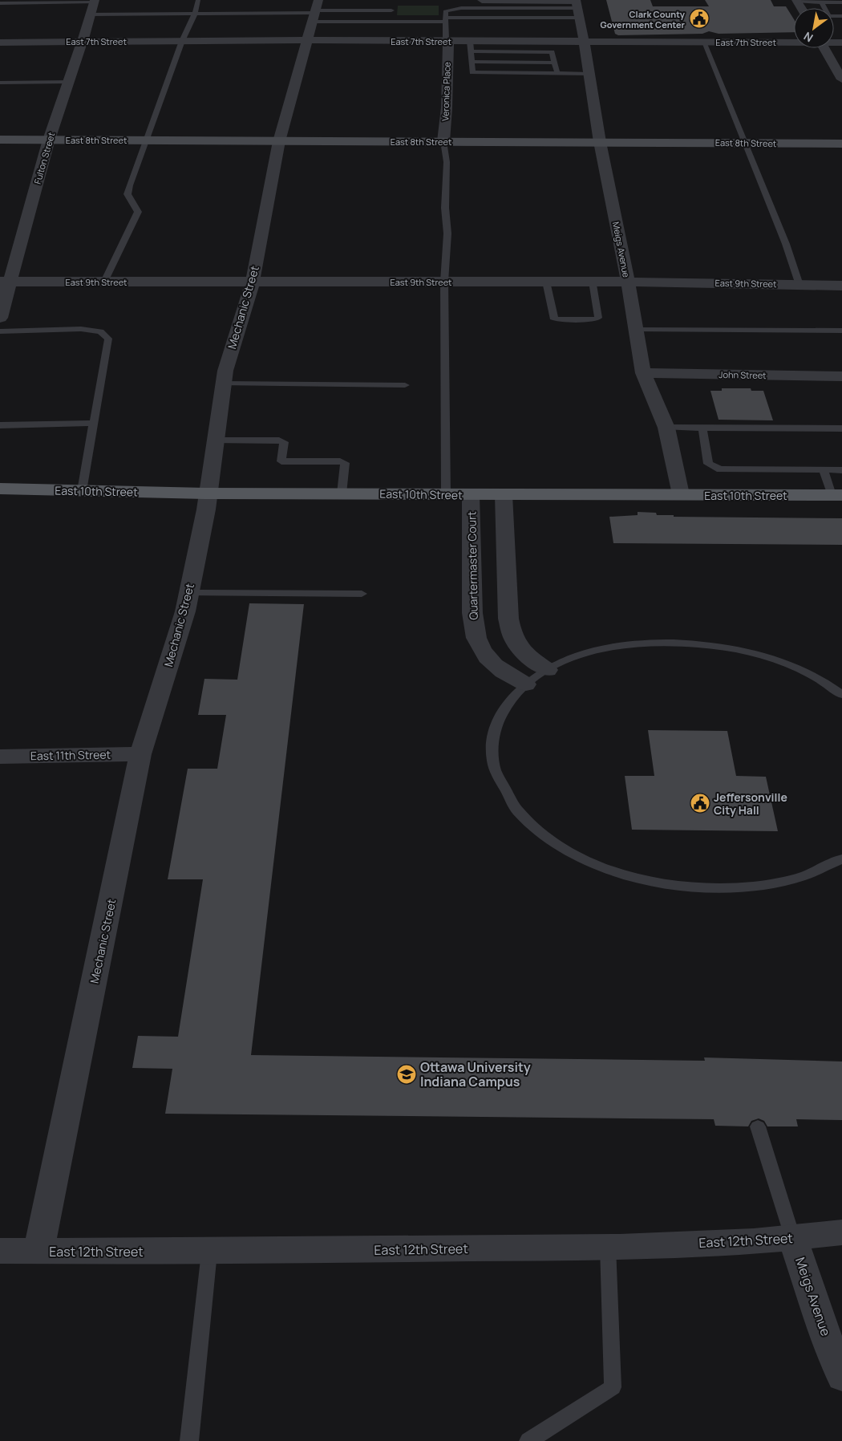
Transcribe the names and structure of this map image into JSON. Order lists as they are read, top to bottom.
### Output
{
  "streets": {
    "main road": ["East 8th Street", "East 10th Street"],
    "street": [
      "East 7th Street",
      "Veronica Place",
      "Fulton Street",
      "Meigs Avenue",
      "East 9th Street",
      "Mechanic Street",
      "John Street",
      "Quartermaster Court",
      "East 11th Street",
      "East 12th Street"
    ]
  },
  "crossings": [
    ["East 7th Street", "Veronica Place"],
    ["East 7th Street", "Fulton Street"],
    ["East 7th Street", "Meigs Avenue"],
    ["East 7th Street", "Mechanic Street"],
    ["Veronica Place", "East 8th Street"],
    ["East 8th Street", "Fulton Street"],
    ["East 8th Street", "Meigs Avenue"],
    ["East 8th Street", "Mechanic Street"],
    ["Fulton Street", "East 9th Street"],
    ["Meigs Avenue", "East 9th Street"],
    ["Meigs Avenue", "John Street"],
    ["Meigs Avenue", "East 10th Street"],
    ["Meigs Avenue", "East 12th Street"],
    ["East 9th Street", "Mechanic Street"],
    ["Mechanic Street", "East 10th Street"],
    ["Mechanic Street", "East 11th Street"],
    ["Mechanic Street", "East 12th Street"],
    ["East 10th Street", "Quartermaster Court"]
  ],
  "places": {
    "public building": ["Clark County Government Center", "Jeffersonville City Hall"],
    "school or university": ["Ottawa University Indiana Campus"]
  },
  "north": "bottom left"
}
